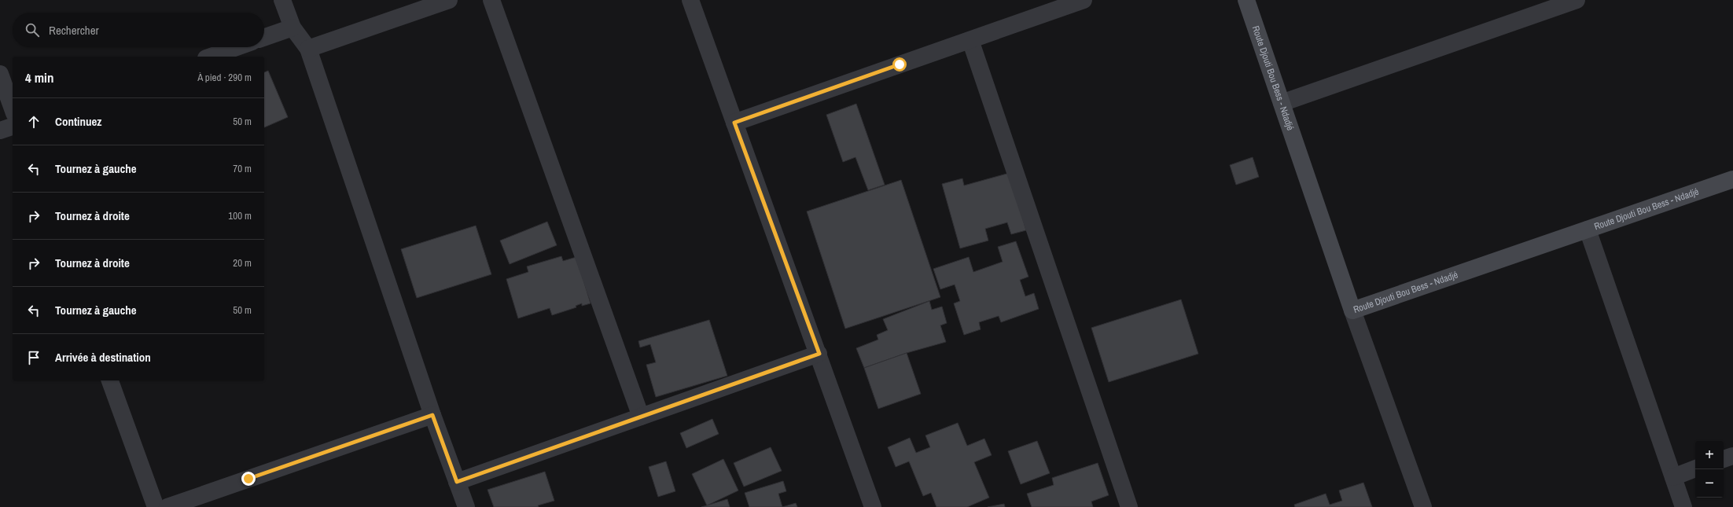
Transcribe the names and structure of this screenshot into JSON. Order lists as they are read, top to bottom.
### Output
{
  "streets": {
    "main road": ["Route Djouti Bou Bess - Ndadjé"]
  },
  "page": {
    "search": "Rechercher",
    "heading": ["4 min", "À pied · 290 m"],
    "list": [
      ["Continuez", "50 m"],
      ["Tournez à gauche", "70 m"],
      ["Tournez à droite", "100 m"],
      ["Tournez à droite", "20 m"],
      ["Tournez à gauche", "50 m"],
      "Arrivée à destination"
    ],
    "map_buttons": ["+", "−"]
  }
}
